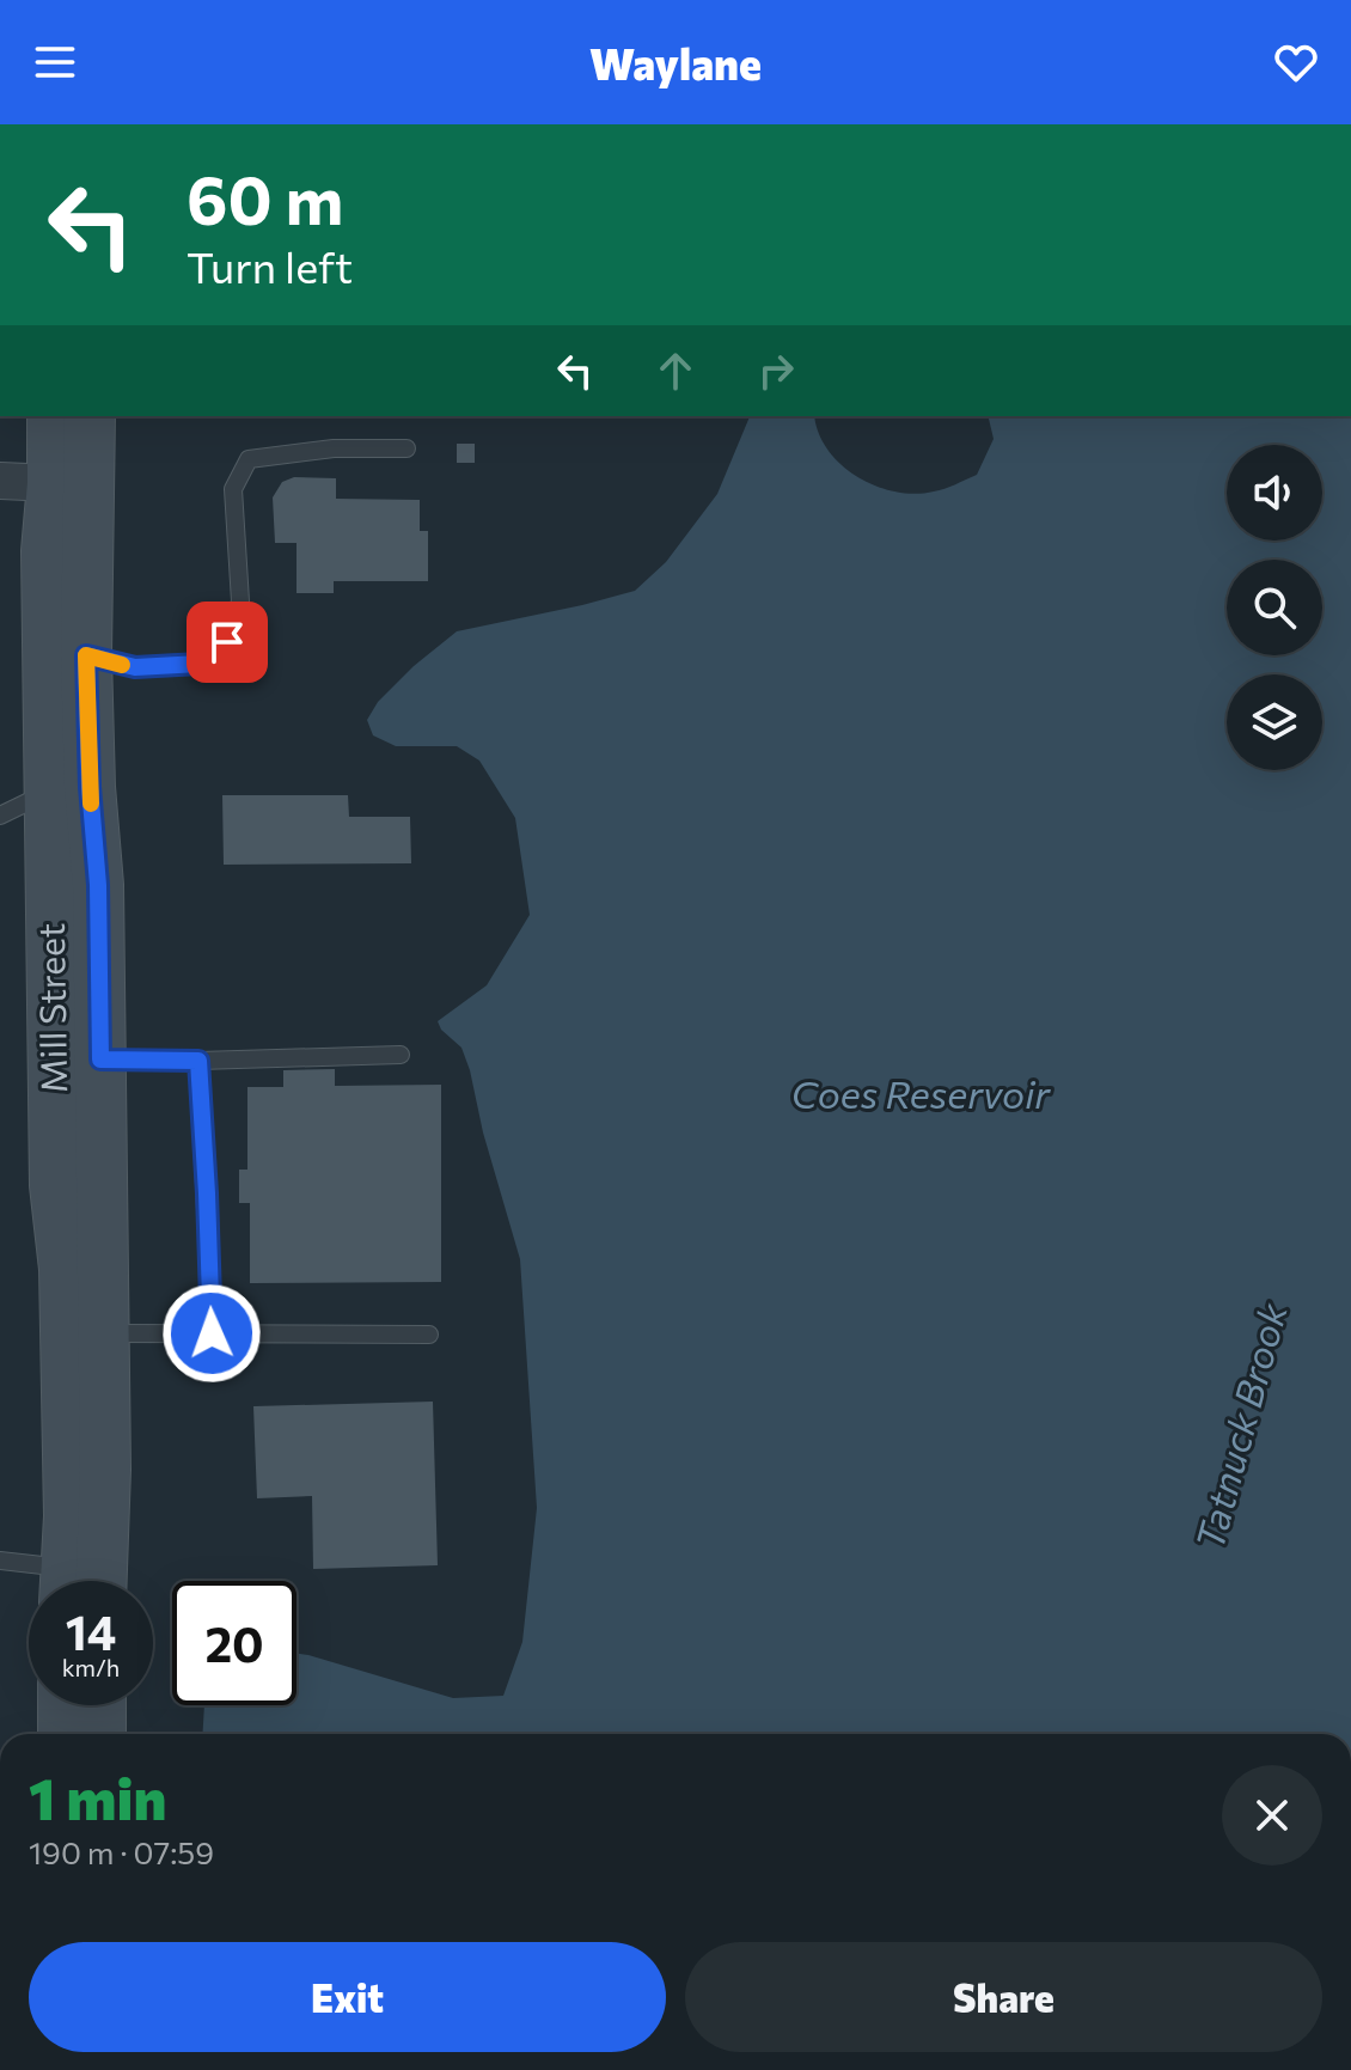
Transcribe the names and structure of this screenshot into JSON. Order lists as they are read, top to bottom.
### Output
{
  "streets": {
    "main road": ["Mill Street"]
  },
  "water": ["Coes Reservoir", "Tatnuck Brook"],
  "page": {
    "header": "Waylane",
    "turn": ["60 m", "Turn left"],
    "speed": "14 km/h",
    "limit": "20",
    "heading": ["1 min", "190 m · 07:59"],
    "buttons": ["Exit", "Share"]
  }
}
